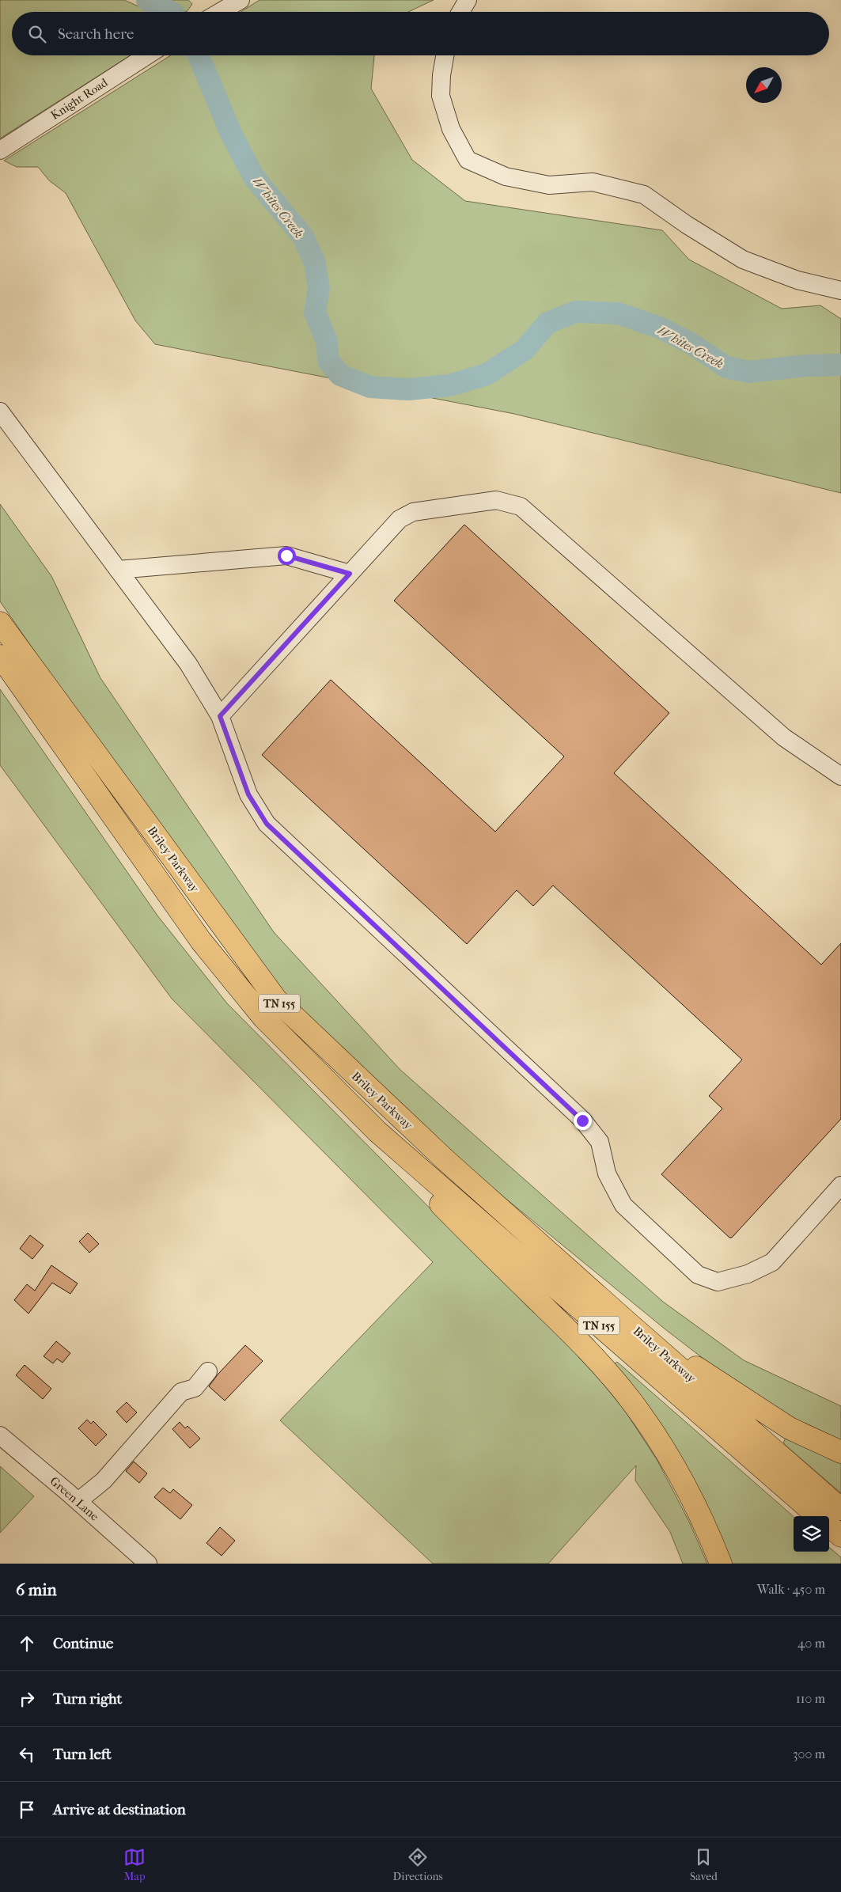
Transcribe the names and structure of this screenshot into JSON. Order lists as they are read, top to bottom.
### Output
{
  "streets": {
    "highway": ["Briley Parkway", "TN 155"],
    "street": ["Knight Road", "Green Lane"]
  },
  "water": ["Whites Creek"],
  "north": "bottom left",
  "page": {
    "search": "Search here",
    "heading": ["6 min", "Walk · 450 m"],
    "list": [
      ["Continue", "40 m"],
      ["Turn right", "110 m"],
      ["Turn left", "300 m"],
      "Arrive at destination"
    ],
    "nav": ["Map", "Directions", "Saved"]
  }
}
